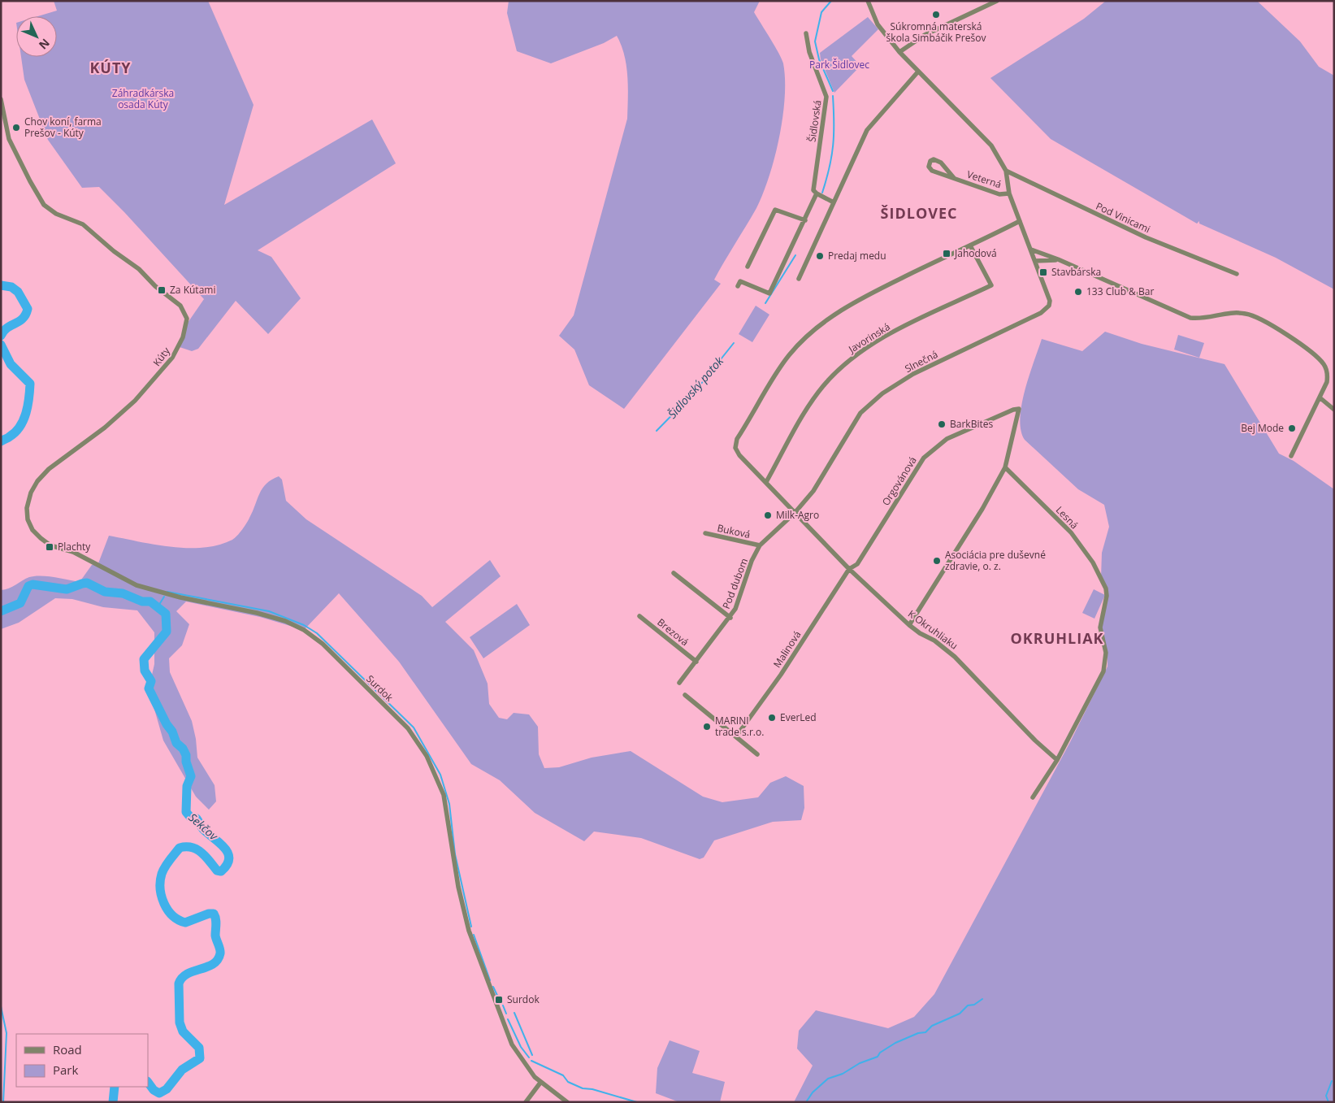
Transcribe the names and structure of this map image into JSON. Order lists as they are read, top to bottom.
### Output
{
  "streets": {
    "street": [
      "Šidlovská",
      "Veterná",
      "Pod Vinicami",
      "Javorinská",
      "Kúty",
      "Slnečná",
      "Orgovánová",
      "Lesná",
      "Buková",
      "Pod dubom",
      "K Okruhliaku",
      "Brezová",
      "Malinová",
      "Surdok"
    ]
  },
  "crossings": [
    ["Javorinská", "K Okruhliaku"],
    ["Kúty", "Surdok"],
    ["Slnečná", "Pod dubom"],
    ["Slnečná", "K Okruhliaku"],
    ["Orgovánová", "Lesná"],
    ["Orgovánová", "K Okruhliaku"],
    ["Orgovánová", "Malinová"],
    ["Lesná", "K Okruhliaku"],
    ["Buková", "Pod dubom"],
    ["Pod dubom", "K Okruhliaku"],
    ["Pod dubom", "Brezová"],
    ["K Okruhliaku", "Malinová"]
  ],
  "districts": ["KÚTY", "ŠIDLOVEC", "OKRUHLIAK"],
  "water": ["Šidlovský potok", "Sekčov"],
  "parks": ["Park Šidlovec", "Záhradkárska osada Kúty"],
  "places": {
    "other": [
      "Súkromná materská škola Simbáčik Prešov",
      "Chov koní, farma Prešov - Kúty",
      "Predaj medu",
      "133 Club & Bar",
      "BarkBites",
      "Bej Mode",
      "Milk-Agro",
      "Asociácia pre duševné zdravie, o. z.",
      "EverLed",
      "MARINI trade s.r.o."
    ],
    "transit": [
      "Jahodová",
      "Stavbárska",
      "Za Kútami",
      "Plachty",
      "Surdok"
    ]
  },
  "legend": ["Road", "Park"],
  "north": "bottom right"
}
